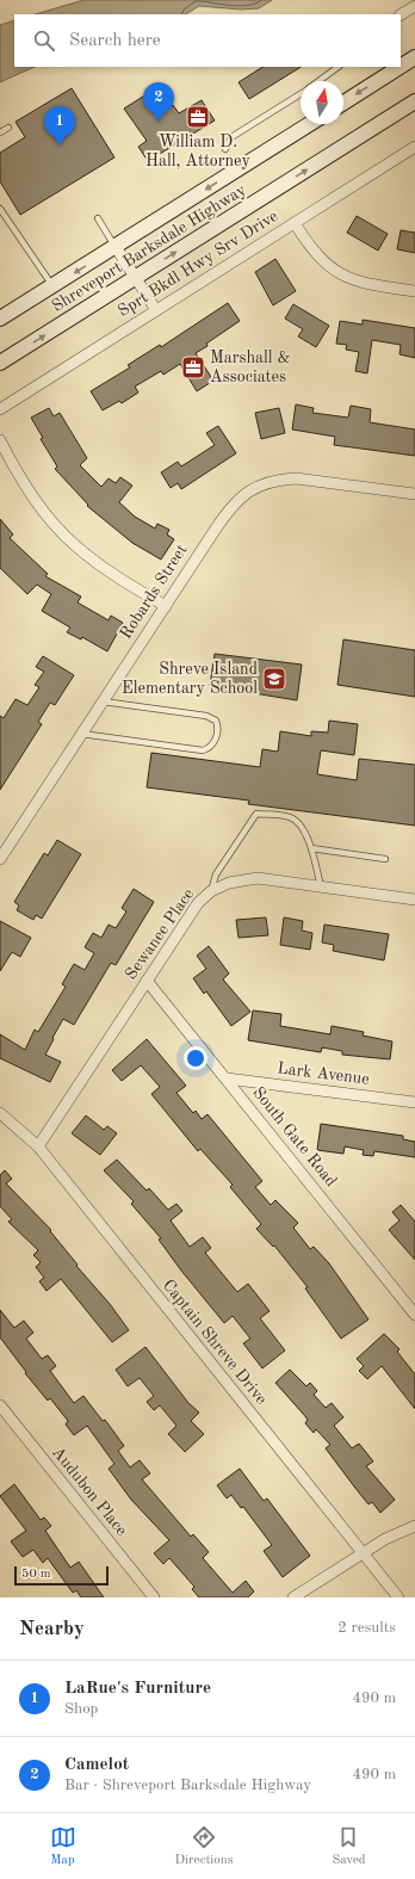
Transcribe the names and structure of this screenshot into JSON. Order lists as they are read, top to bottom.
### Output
{
  "streets": {
    "main road": ["Shreveport Barksdale Highway"],
    "street": [
      "Sprt Bkdl Hwy Srv Drive",
      "Robards Street",
      "Sewanee Place",
      "Lark Avenue",
      "South Gate Road",
      "Captain Shreve Drive",
      "Audubon Place"
    ]
  },
  "crossings": [
    ["Sewanee Place", "South Gate Road"],
    ["Sewanee Place", "Captain Shreve Drive"],
    ["Lark Avenue", "South Gate Road"]
  ],
  "places": {
    "office": ["William D. Hall, Attorney", "Marshall & Associates"],
    "school or university": ["Shreve Island Elementary School"]
  },
  "scale_bar": "50 m",
  "north": "top",
  "page": {
    "search": "Search here",
    "pins": ["2", "1"],
    "scale": "50 m",
    "heading": ["Nearby", "2 results"],
    "list": [
      {
        "mark": "1",
        "name": "LaRue's Furniture",
        "note": "Shop",
        "value": "490 m"
      },
      {
        "mark": "2",
        "name": "Camelot",
        "note": "Bar · Shreveport Barksdale Highway",
        "value": "490 m"
      }
    ],
    "nav": ["Map", "Directions", "Saved"]
  }
}
